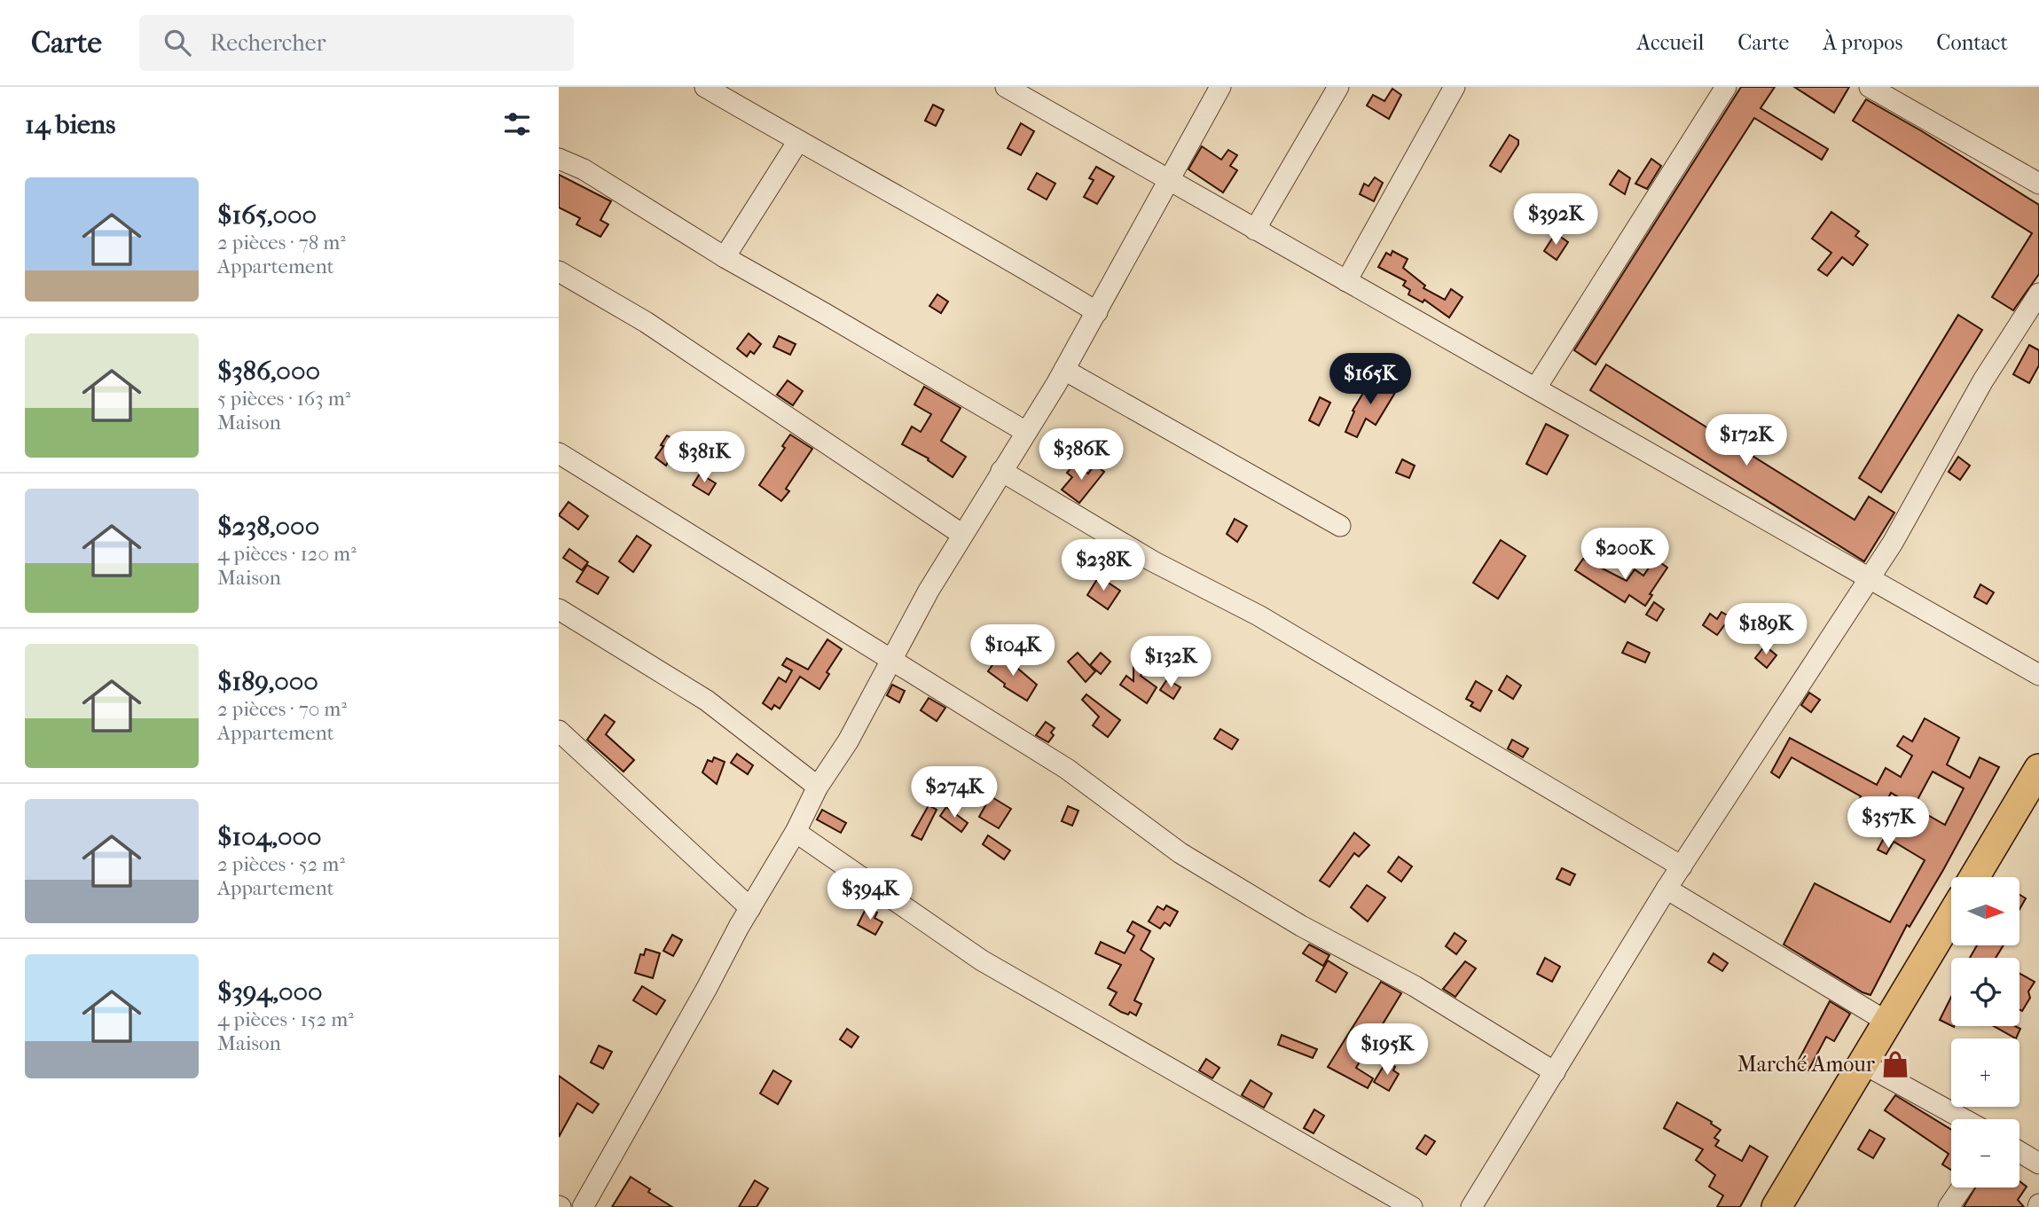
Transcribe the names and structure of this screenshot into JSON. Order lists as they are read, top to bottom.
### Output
{
  "places": {
    "shop": ["Marché Amour"]
  },
  "north": "right",
  "page": {
    "header": "Carte",
    "search": "Rechercher",
    "nav": [
      "Accueil",
      "Carte",
      "À propos",
      "Contact"
    ],
    "heading": "14 biens",
    "list": [
      {
        "name": "$165,000",
        "note": "2 pièces · 78 m² · Appartement"
      },
      {
        "name": "$386,000",
        "note": "5 pièces · 163 m² · Maison"
      },
      {
        "name": "$238,000",
        "note": "4 pièces · 120 m² · Maison"
      },
      {
        "name": "$189,000",
        "note": "2 pièces · 70 m² · Appartement"
      },
      {
        "name": "$104,000",
        "note": "2 pièces · 52 m² · Appartement"
      },
      {
        "name": "$394,000",
        "note": "4 pièces · 152 m² · Maison"
      }
    ],
    "price": [
      "$392K",
      "$165K",
      "$172K",
      "$386K",
      "$381K",
      "$200K",
      "$238K",
      "$189K",
      "$104K",
      "$132K",
      "$274K",
      "$357K",
      "$394K",
      "$195K"
    ],
    "map_buttons": ["+", "−"]
  }
}
